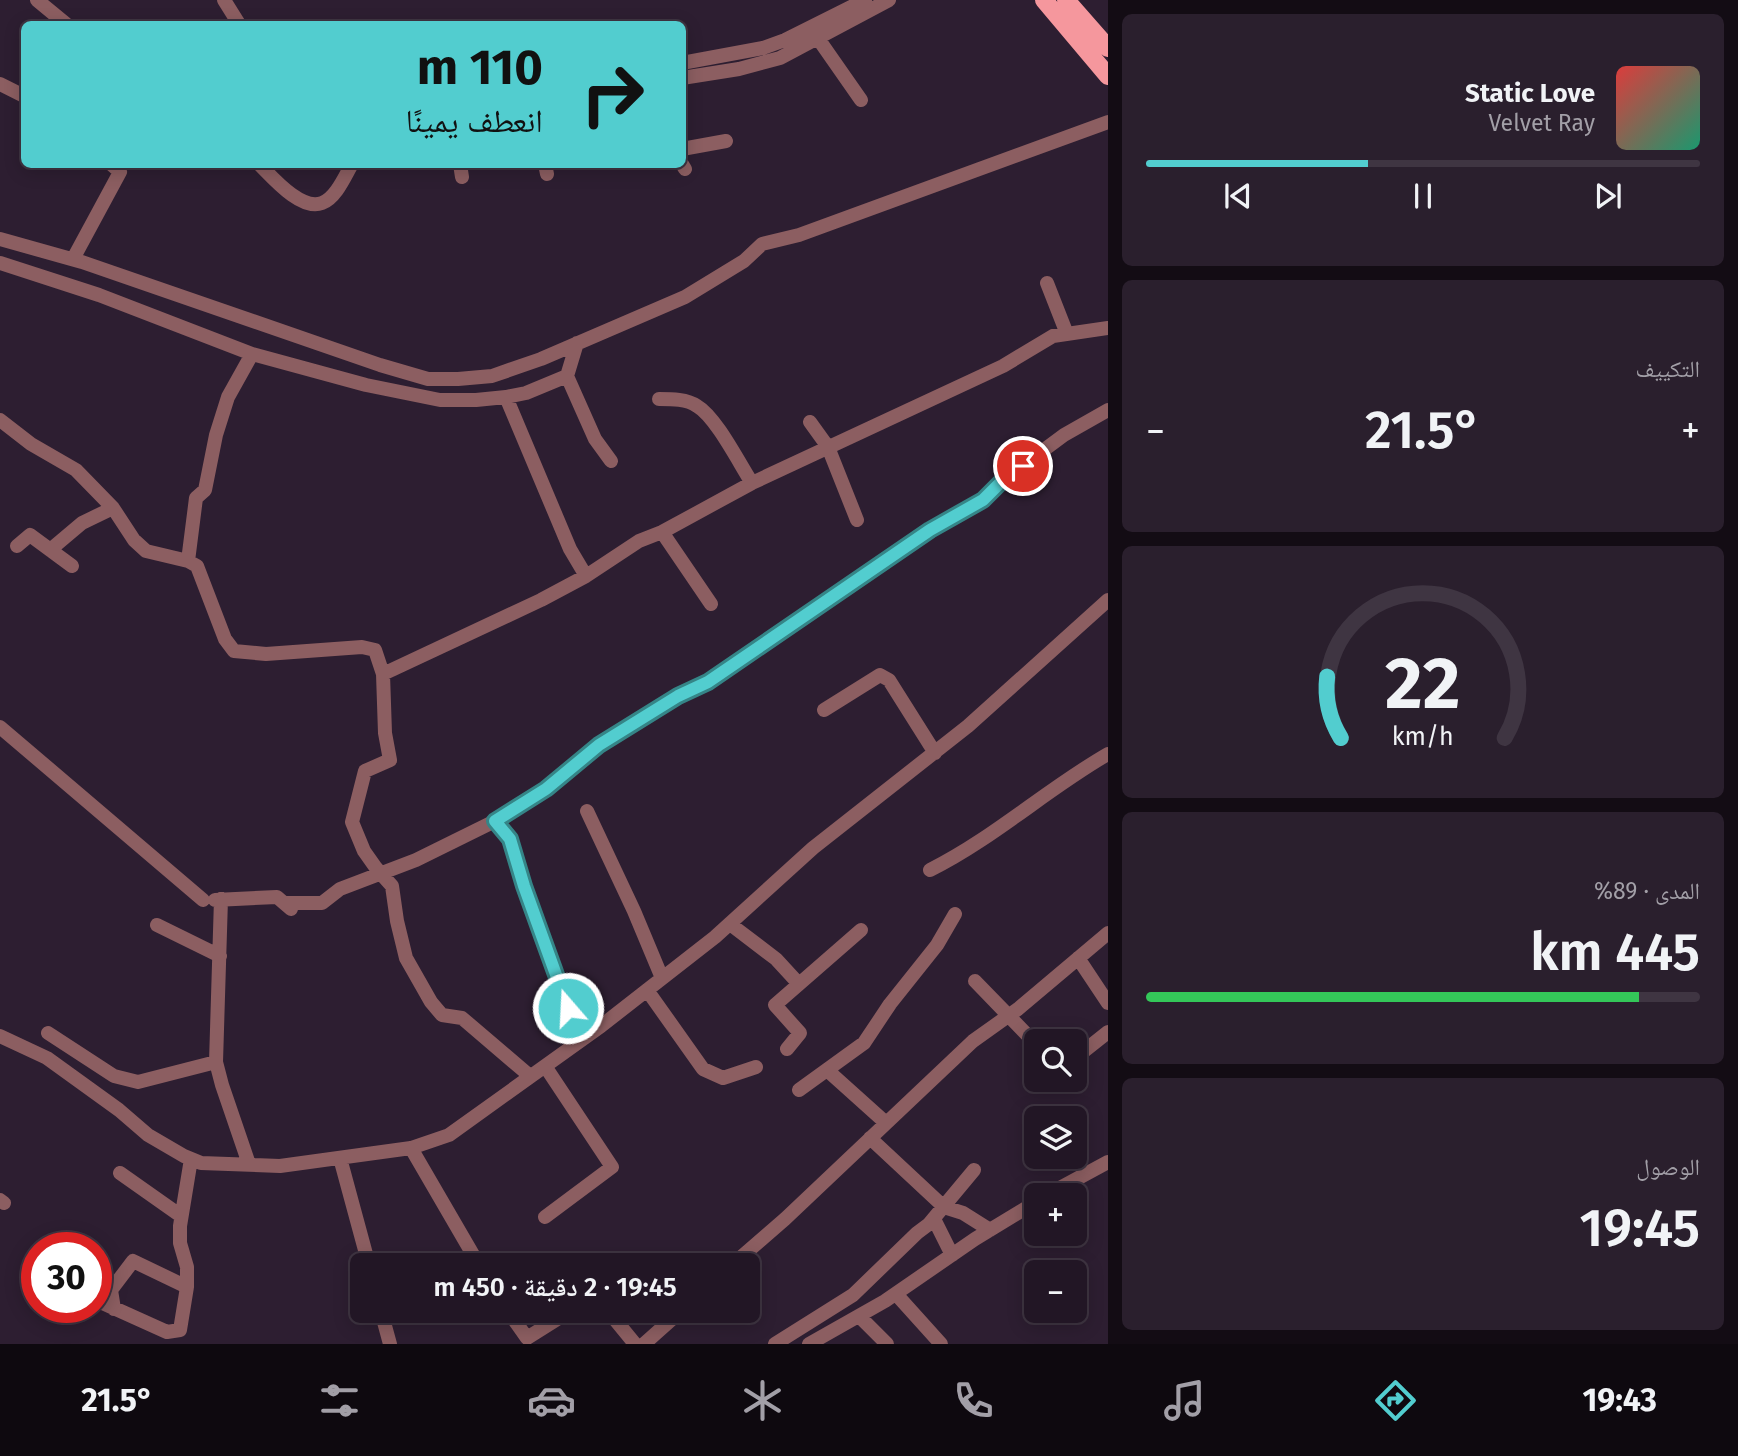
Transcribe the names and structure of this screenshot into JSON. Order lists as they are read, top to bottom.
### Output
{
  "page": {
    "turn": ["110 m", "انعطف يمينًا"],
    "song": ["Static Love", "Velvet Ray"],
    "tile": [
      "التكييف",
      ["المدى · 89%", "445 km"],
      ["الوصول", "19:45"]
    ],
    "heat": ["−", "21.5°", "+"],
    "map_buttons": ["+", "−"],
    "limit": "30",
    "trip": "19:45 · 2 دقيقة · 450 m",
    "tabs": ["19:43", "21.5°"],
    "gauge": ["22", "km/h"]
  }
}
